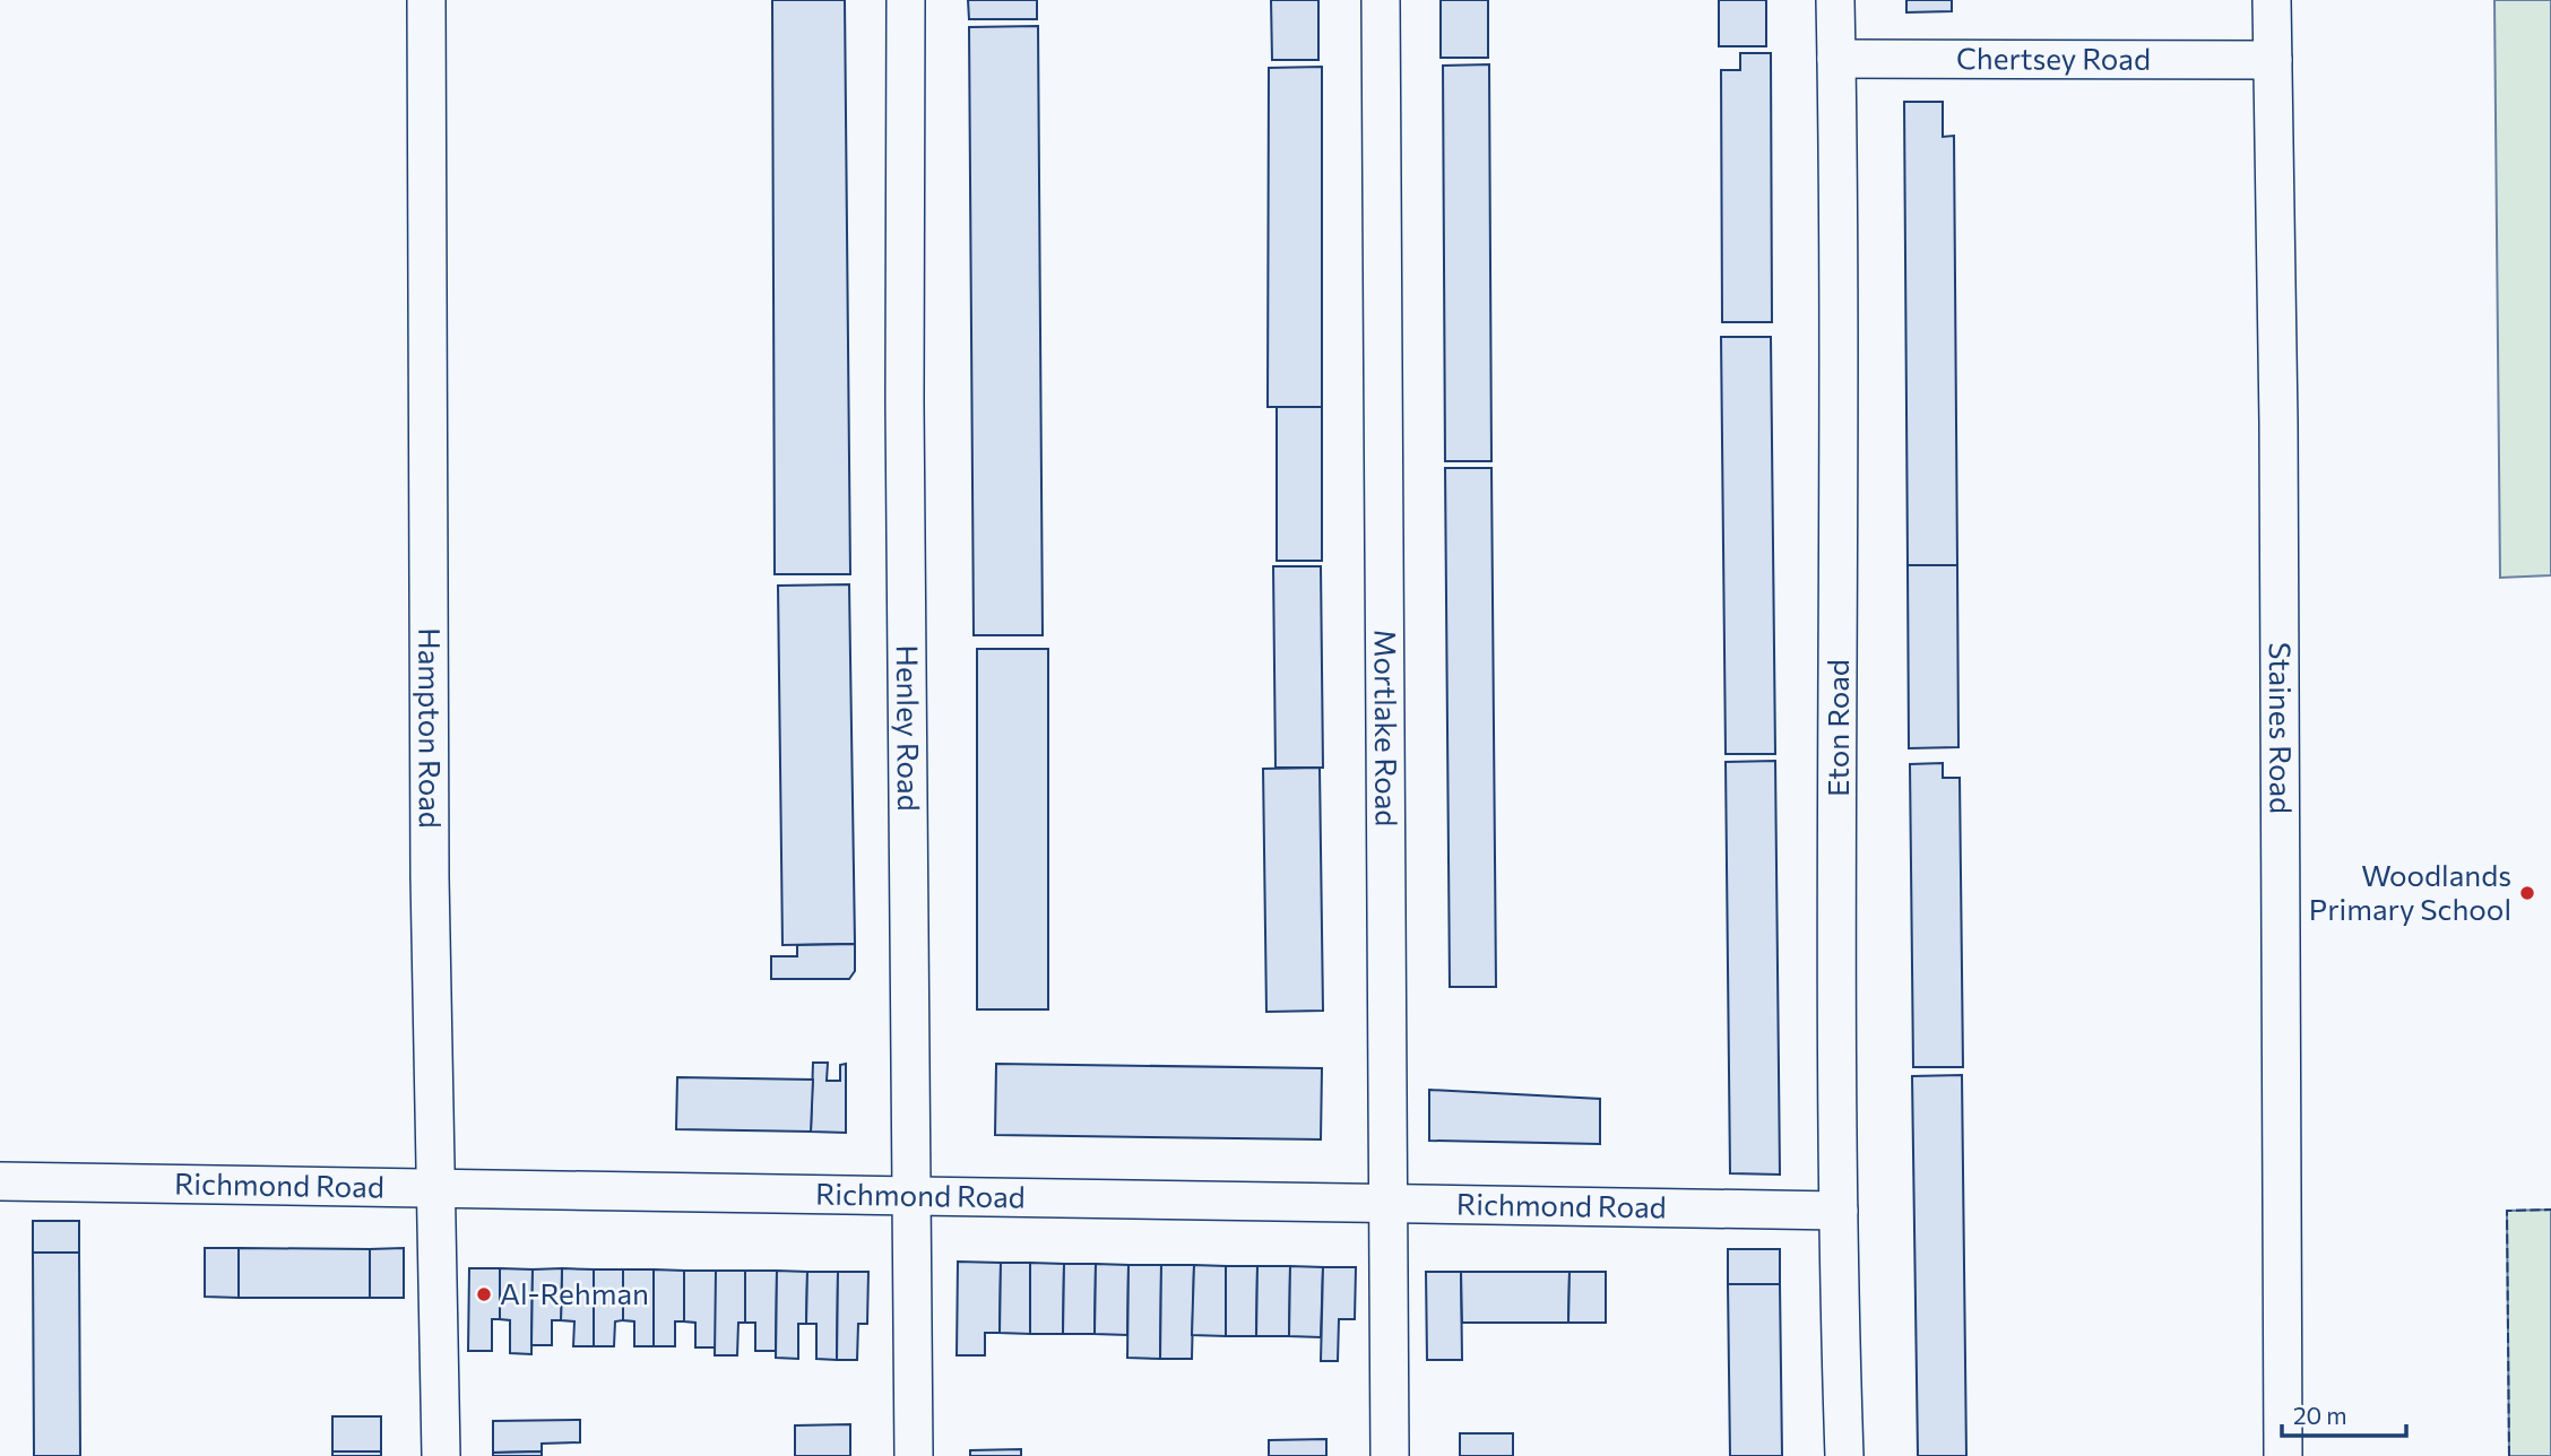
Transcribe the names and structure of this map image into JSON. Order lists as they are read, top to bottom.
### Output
{
  "streets": {
    "street": [
      "Chertsey Road",
      "Hampton Road",
      "Henley Road",
      "Mortlake Road",
      "Eton Road",
      "Staines Road",
      "Richmond Road"
    ]
  },
  "crossings": [
    ["Chertsey Road", "Eton Road"],
    ["Chertsey Road", "Staines Road"],
    ["Hampton Road", "Richmond Road"],
    ["Henley Road", "Richmond Road"],
    ["Mortlake Road", "Richmond Road"],
    ["Eton Road", "Richmond Road"]
  ],
  "places": ["Woodlands Primary School", "Al-Rehman"],
  "scale_bar": "20 m"
}
